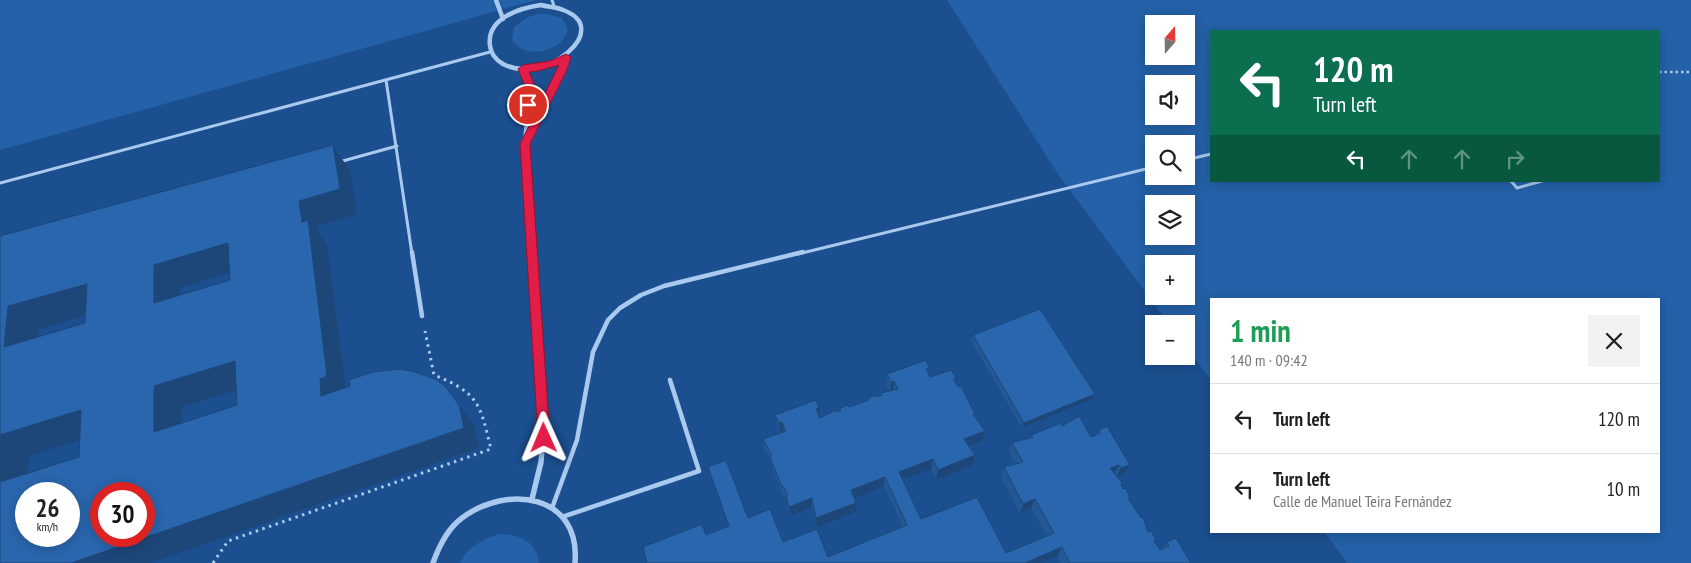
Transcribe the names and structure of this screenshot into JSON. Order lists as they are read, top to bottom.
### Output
{
  "north": "top",
  "page": {
    "map_buttons": ["+", "−"],
    "turn": ["120 m", "Turn left"],
    "heading": ["1 min", "140 m · 09:42"],
    "list": [
      {
        "name": "Turn left",
        "value": "120 m"
      },
      {
        "name": "Turn left",
        "note": "Calle de Manuel Teira Fernández",
        "value": "10 m"
      }
    ],
    "speed": "26 km/h",
    "limit": "30"
  }
}
